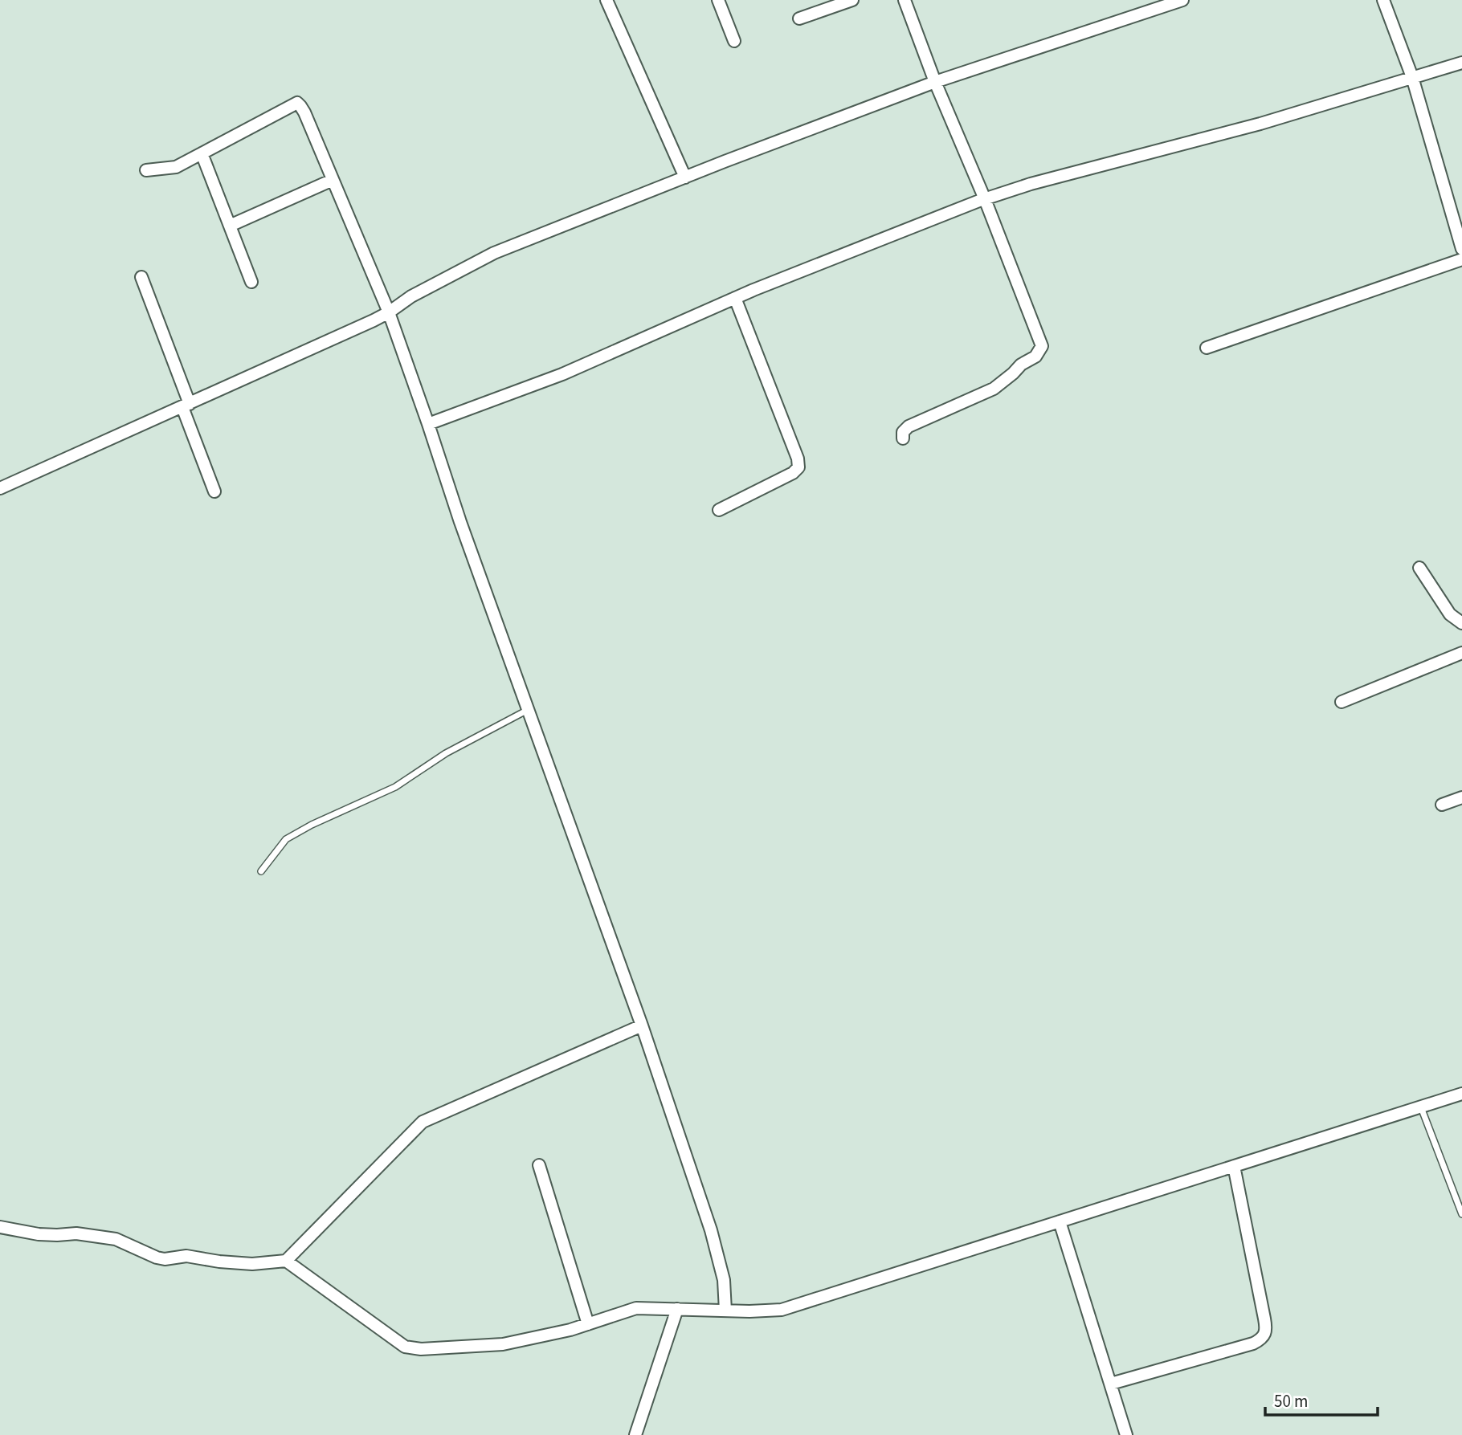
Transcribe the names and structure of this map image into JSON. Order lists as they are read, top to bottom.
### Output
{
  "scale_bar": "50 m"
}
